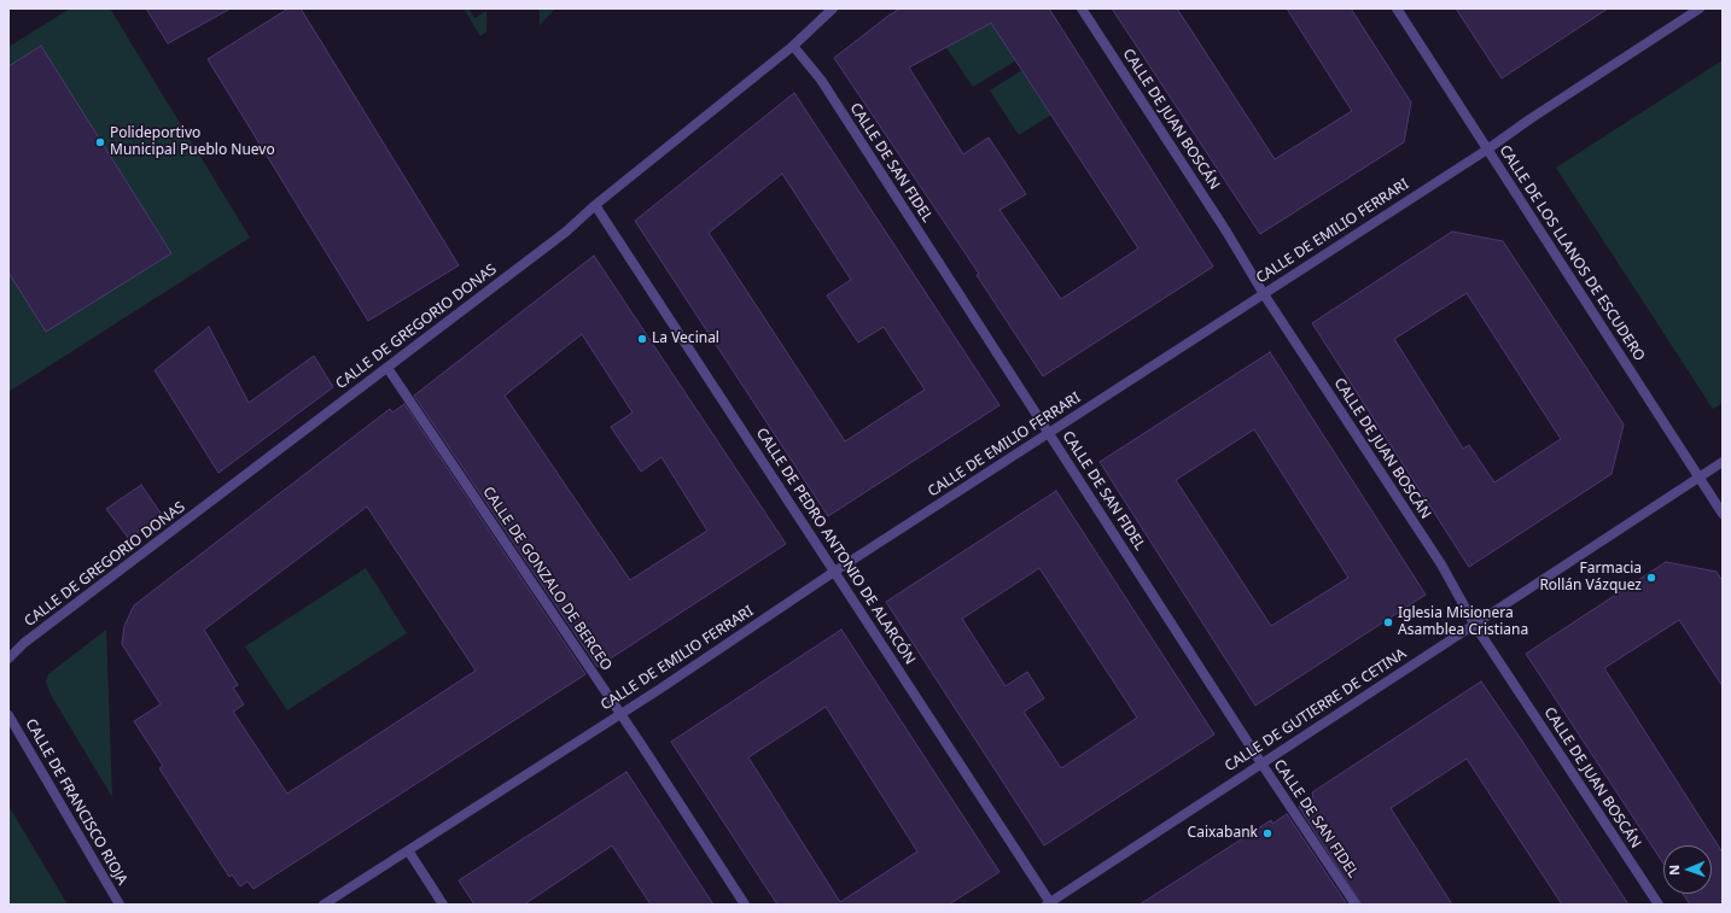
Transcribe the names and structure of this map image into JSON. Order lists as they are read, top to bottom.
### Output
{
  "streets": {
    "street": [
      "CALLE DE JUAN BOSCÁN",
      "CALLE DE SAN FIDEL",
      "CALLE DE EMILIO FERRARI",
      "CALLE DE LOS LLANOS DE ESCUDERO",
      "CALLE DE GREGORIO DONAS",
      "CALLE DE PEDRO ANTONIO DE ALARCÓN",
      "CALLE DE GONZALO DE BERCEO",
      "CALLE DE GUTIERRE DE CETINA",
      "CALLE DE FRANCISCO RIOJA"
    ]
  },
  "crossings": [
    ["CALLE DE JUAN BOSCÁN", "CALLE DE EMILIO FERRARI"],
    ["CALLE DE JUAN BOSCÁN", "CALLE DE GUTIERRE DE CETINA"],
    ["CALLE DE SAN FIDEL", "CALLE DE EMILIO FERRARI"],
    ["CALLE DE SAN FIDEL", "CALLE DE GREGORIO DONAS"],
    ["CALLE DE SAN FIDEL", "CALLE DE GUTIERRE DE CETINA"],
    ["CALLE DE EMILIO FERRARI", "CALLE DE LOS LLANOS DE ESCUDERO"],
    ["CALLE DE EMILIO FERRARI", "CALLE DE PEDRO ANTONIO DE ALARCÓN"],
    ["CALLE DE EMILIO FERRARI", "CALLE DE GONZALO DE BERCEO"],
    ["CALLE DE LOS LLANOS DE ESCUDERO", "CALLE DE GUTIERRE DE CETINA"],
    ["CALLE DE GREGORIO DONAS", "CALLE DE PEDRO ANTONIO DE ALARCÓN"],
    ["CALLE DE GREGORIO DONAS", "CALLE DE GONZALO DE BERCEO"],
    ["CALLE DE PEDRO ANTONIO DE ALARCÓN", "CALLE DE GUTIERRE DE CETINA"]
  ],
  "places": [
    "Polideportivo Municipal Pueblo Nuevo",
    "La Vecinal",
    "Farmacia Rollán Vázquez",
    "Iglesia Misionera Asamblea Cristiana",
    "Caixabank"
  ],
  "north": "left"
}
